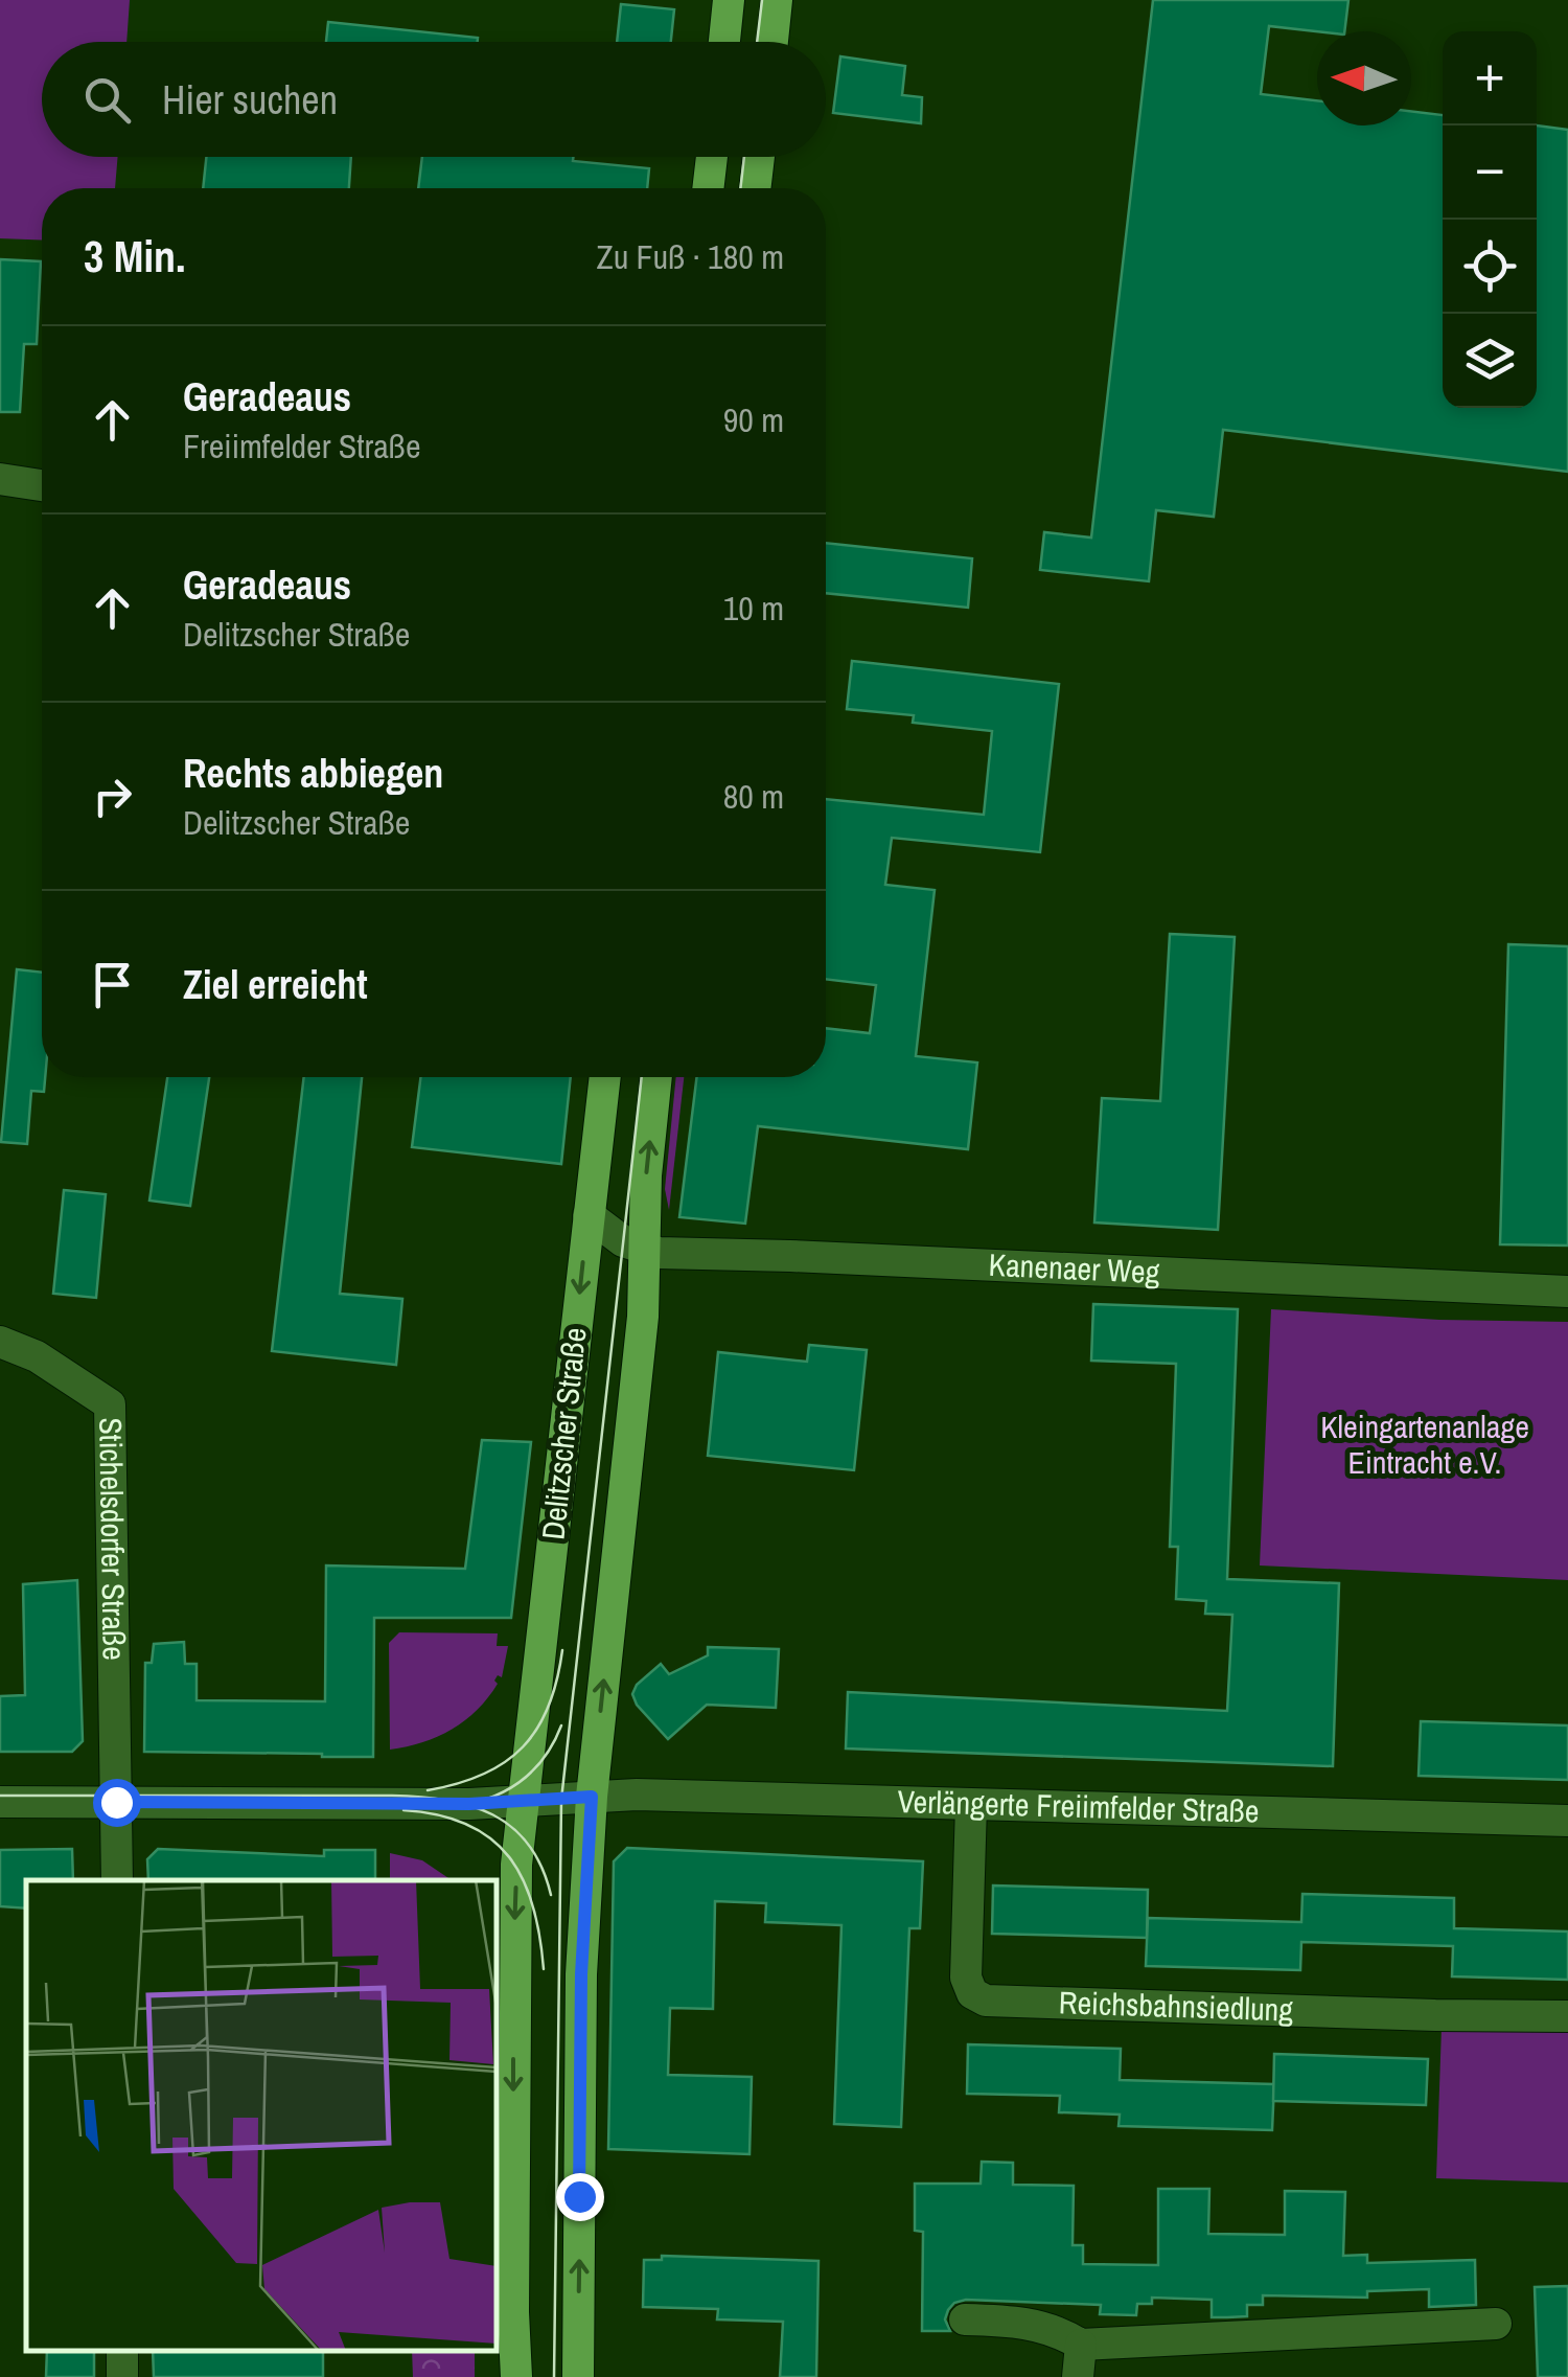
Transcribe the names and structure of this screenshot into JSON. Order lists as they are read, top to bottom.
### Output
{
  "streets": {
    "main road": ["Delitzscher Straße"],
    "street": [
      "Kanenaer Weg",
      "Stichelsdorfer Straße",
      "Verlängerte Freiimfelder Straße",
      "Reichsbahnsiedlung"
    ]
  },
  "crossings": [
    ["Kanenaer Weg", "Delitzscher Straße"],
    ["Delitzscher Straße", "Verlängerte Freiimfelder Straße"],
    ["Verlängerte Freiimfelder Straße", "Reichsbahnsiedlung"]
  ],
  "parks": ["Kleingartenanlage Eintracht e.V."],
  "north": "left",
  "page": {
    "map_buttons": ["+", "−"],
    "search": "Hier suchen",
    "heading": ["3 Min.", "Zu Fuß · 180 m"],
    "list": [
      ["Geradeaus", "Freiimfelder Straße", "90 m"],
      ["Geradeaus", "Delitzscher Straße", "10 m"],
      ["Rechts abbiegen", "Delitzscher Straße", "80 m"],
      "Ziel erreicht"
    ]
  }
}
